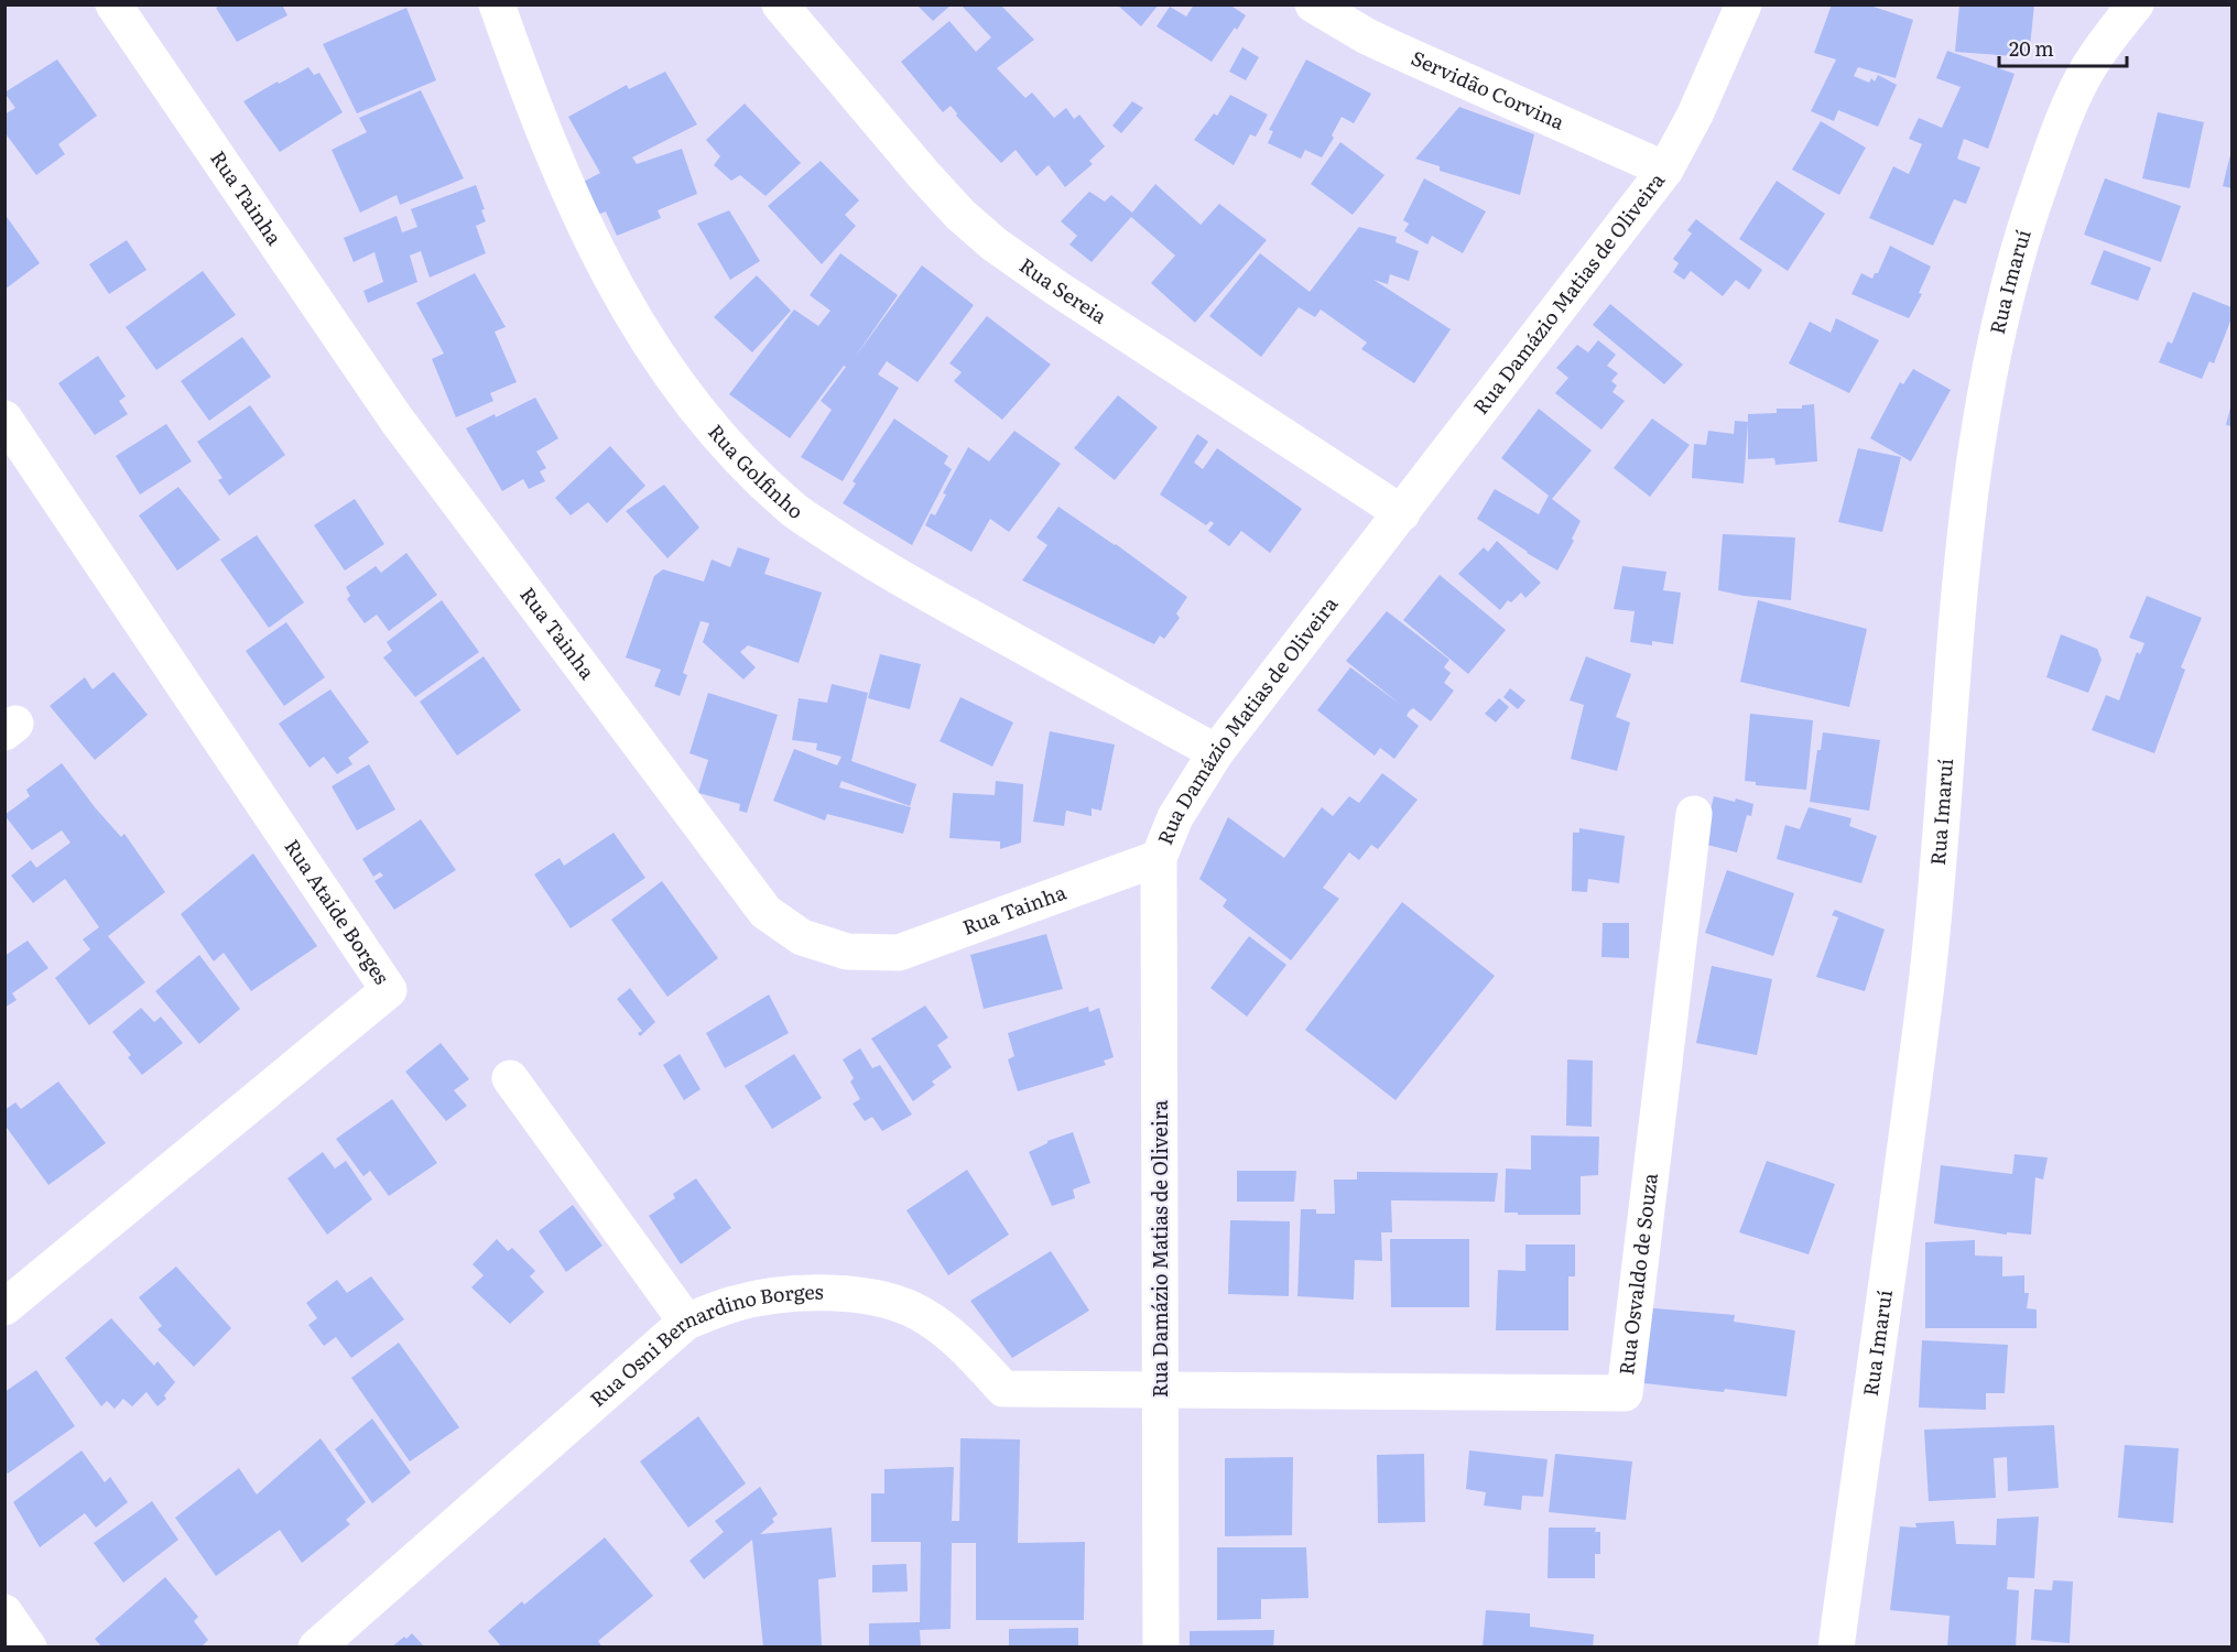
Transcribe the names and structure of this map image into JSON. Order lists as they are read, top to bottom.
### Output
{
  "streets": {
    "street": [
      "Servidão Corvina",
      "Rua Tainha",
      "Rua Imaruí",
      "Rua Sereia",
      "Rua Damázio Matias de Oliveira",
      "Rua Golfinho",
      "Rua Ataíde Borges",
      "Rua Osvaldo de Souza",
      "Rua Osni Bernardino Borges"
    ]
  },
  "crossings": [
    ["Servidão Corvina", "Rua Damázio Matias de Oliveira"],
    ["Rua Tainha", "Rua Damázio Matias de Oliveira"],
    ["Rua Sereia", "Rua Damázio Matias de Oliveira"],
    ["Rua Damázio Matias de Oliveira", "Rua Golfinho"],
    ["Rua Damázio Matias de Oliveira", "Rua Osvaldo de Souza"],
    ["Rua Damázio Matias de Oliveira", "Rua Osni Bernardino Borges"],
    ["Rua Osvaldo de Souza", "Rua Osni Bernardino Borges"]
  ],
  "scale_bar": "20 m"
}
